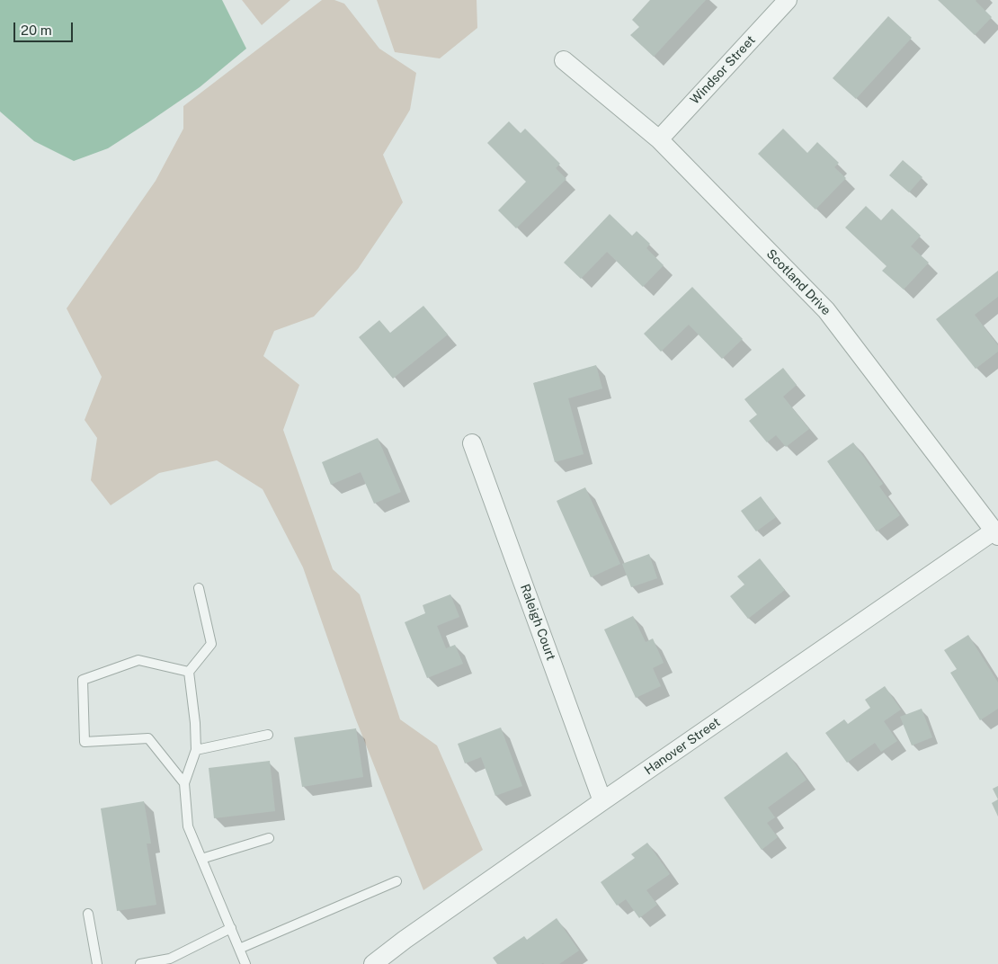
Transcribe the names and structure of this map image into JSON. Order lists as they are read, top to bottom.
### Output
{
  "streets": {
    "street": [
      "Windsor Street",
      "Scotland Drive",
      "Raleigh Court",
      "Hanover Street"
    ]
  },
  "crossings": [
    ["Windsor Street", "Scotland Drive"],
    ["Scotland Drive", "Hanover Street"],
    ["Raleigh Court", "Hanover Street"]
  ],
  "scale_bar": "20 m"
}
